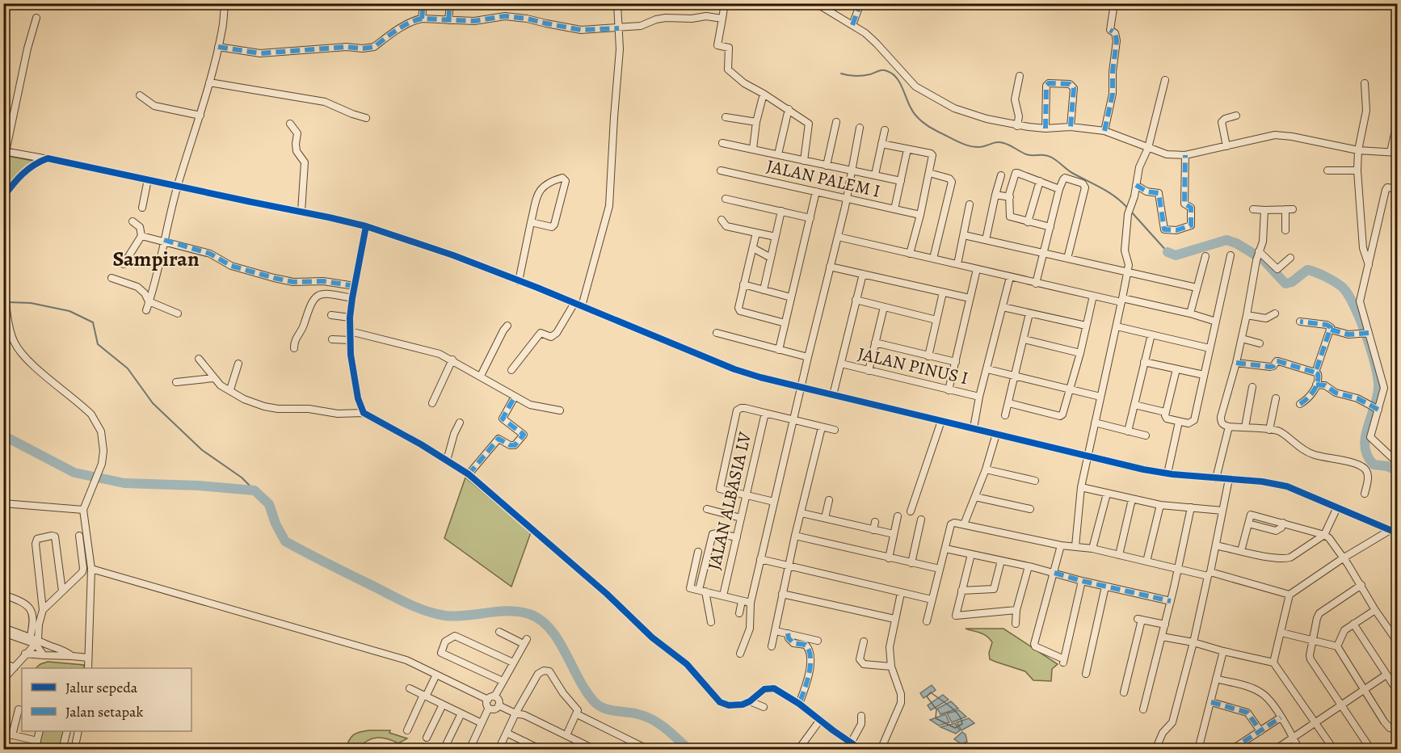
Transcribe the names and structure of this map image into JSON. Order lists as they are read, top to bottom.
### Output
{
  "streets": {
    "street": ["JALAN PALEM I", "JALAN PINUS I", "JALAN ALBASIA LV"]
  },
  "districts": ["Sampiran"],
  "legend": ["Jalur sepeda", "Jalan setapak"]
}
